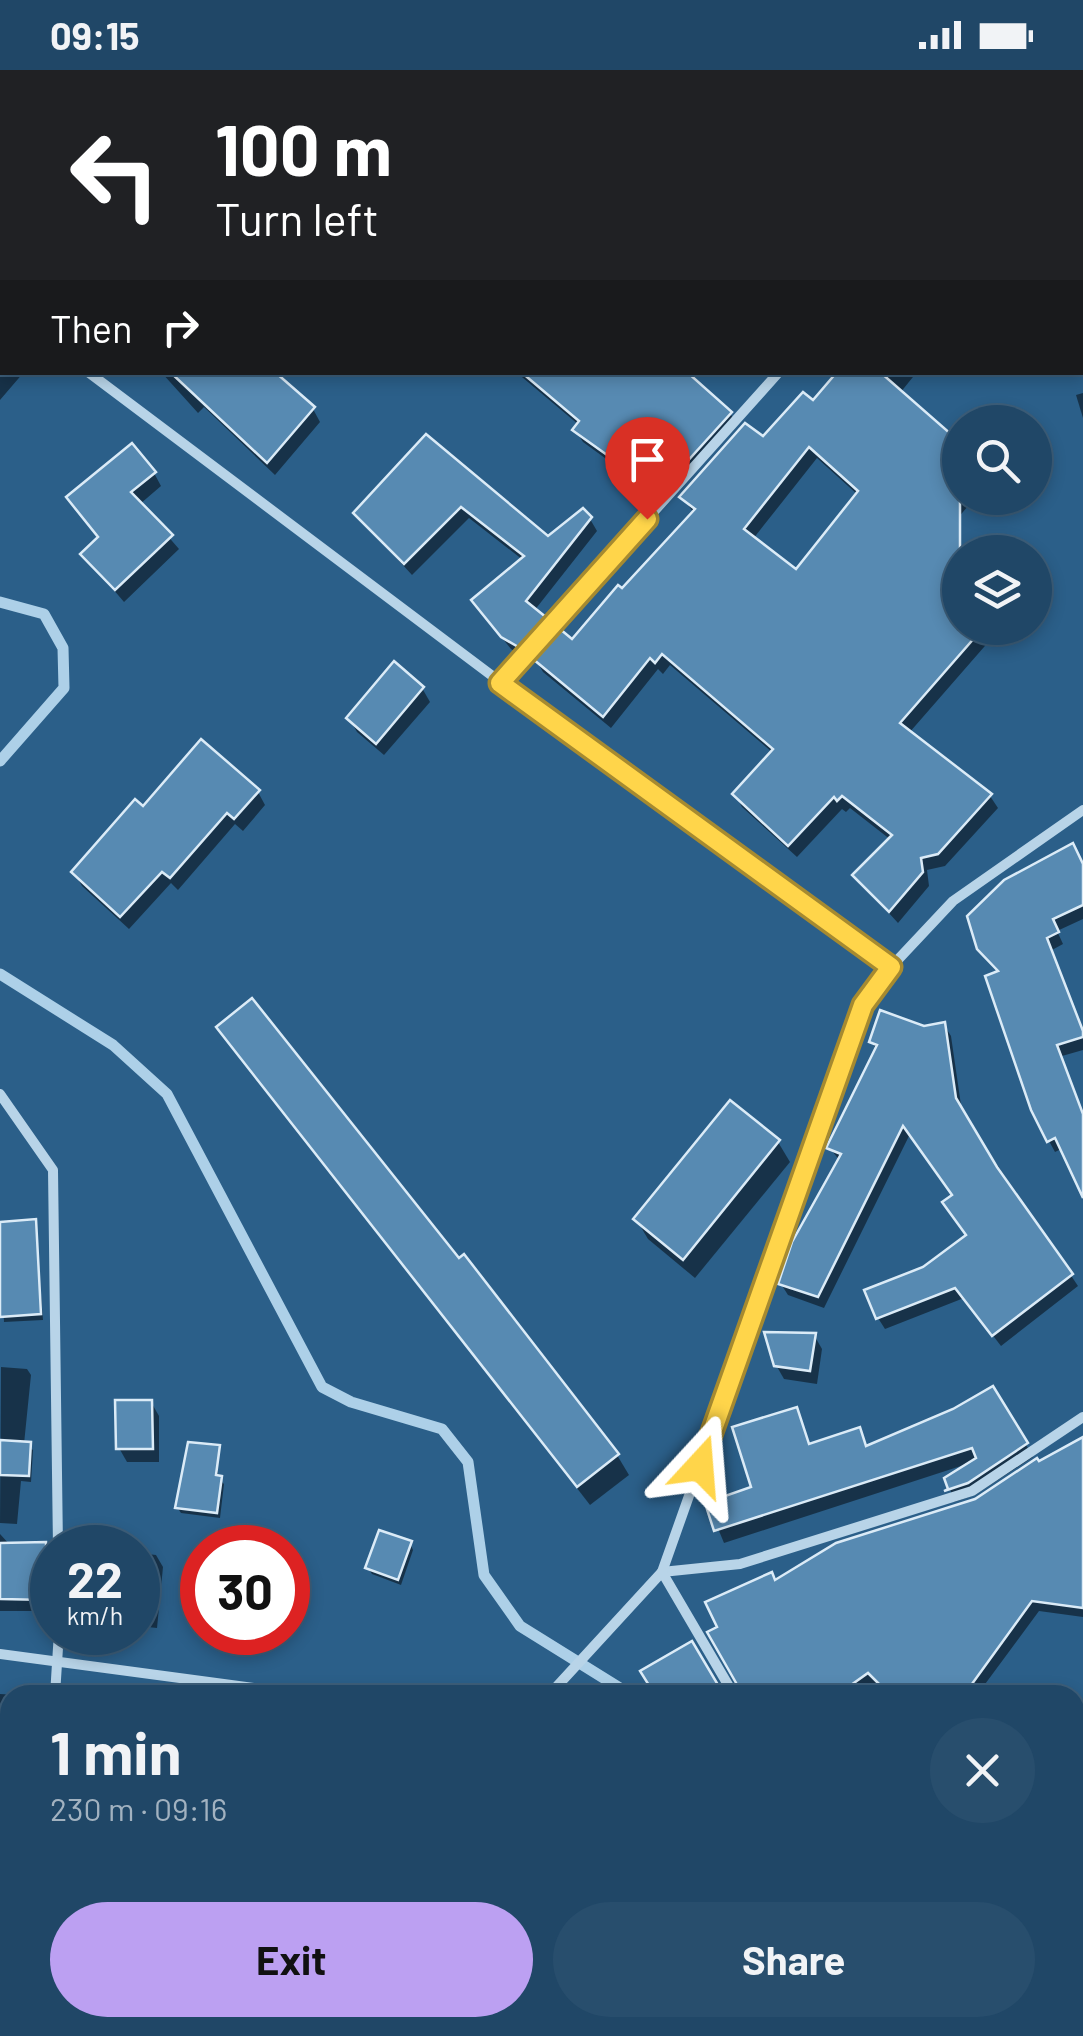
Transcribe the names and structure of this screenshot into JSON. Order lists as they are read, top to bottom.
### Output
{
  "page": {
    "status": "09:15",
    "turn": ["100 m", "Turn left"],
    "then": "Then",
    "speed": "22 km/h",
    "limit": "30",
    "heading": ["1 min", "230 m · 09:16"],
    "buttons": ["Exit", "Share"]
  }
}
